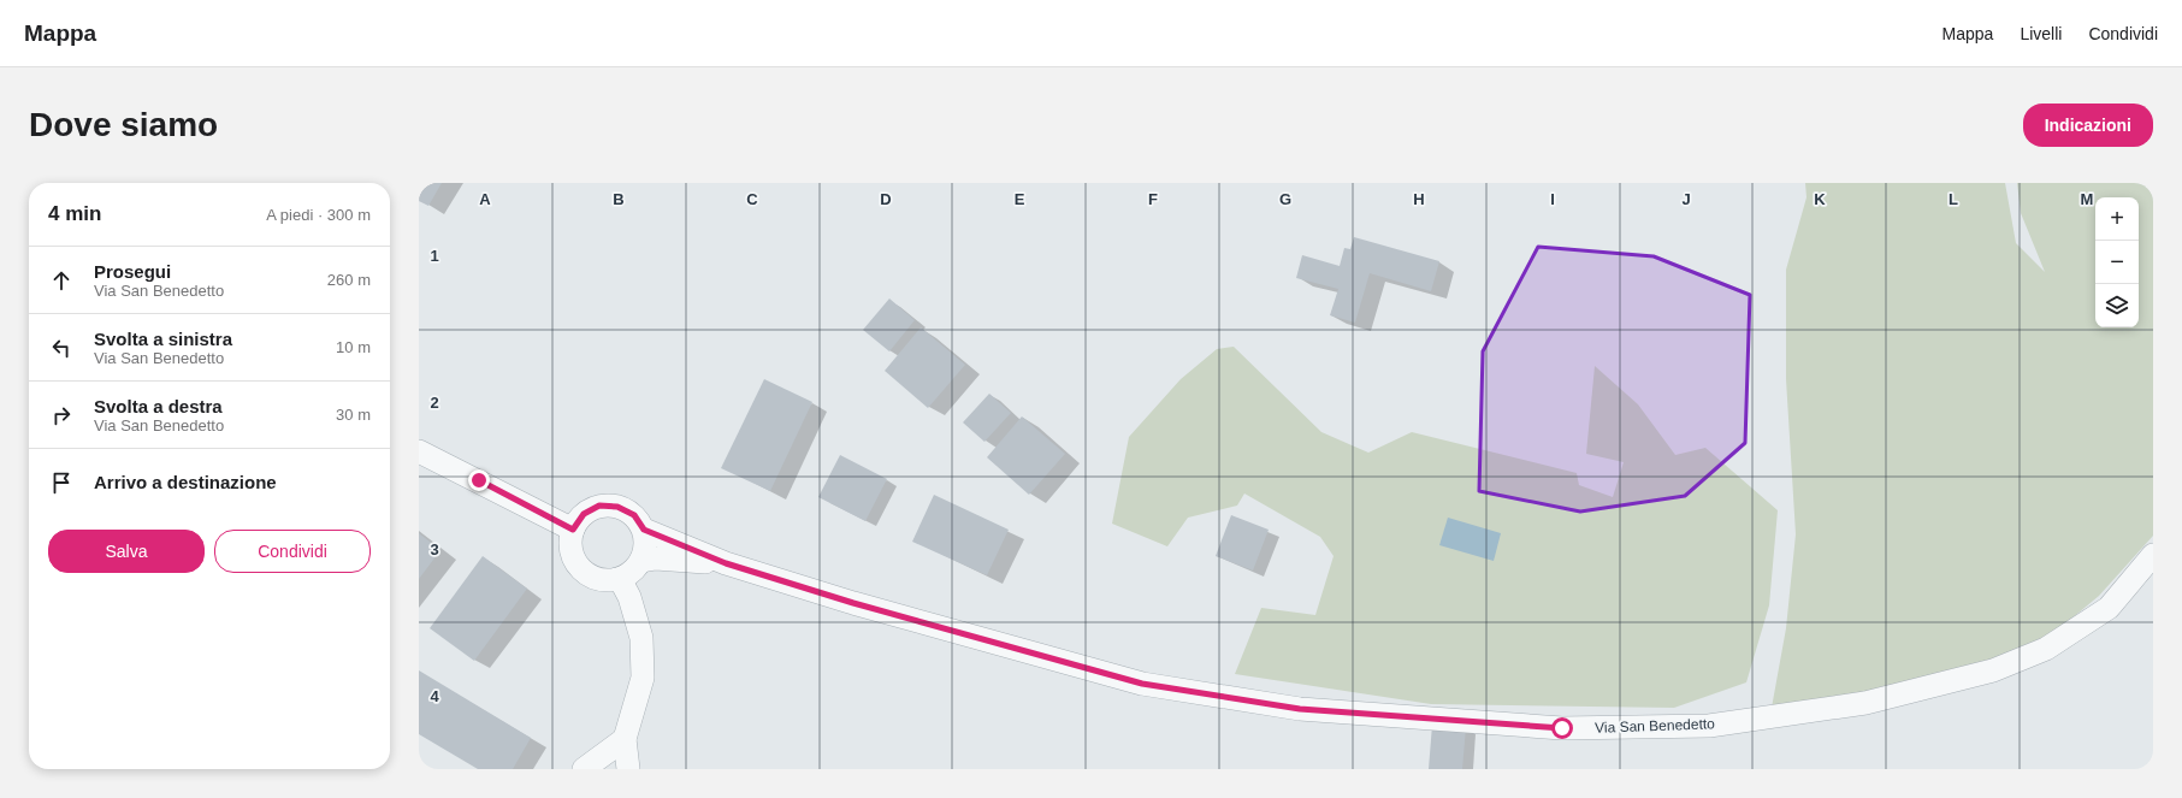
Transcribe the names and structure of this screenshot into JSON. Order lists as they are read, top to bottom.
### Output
{
  "streets": {
    "street": ["Via San Benedetto"]
  },
  "page": {
    "header": "Mappa",
    "nav": ["Mappa", "Livelli", "Condividi"],
    "buttons": [
      "Indicazioni",
      ["Salva", "Condividi"]
    ],
    "title": "Dove siamo",
    "heading": ["4 min", "A piedi · 300 m"],
    "map_buttons": ["+", "−"],
    "list": [
      ["Prosegui", "Via San Benedetto", "260 m"],
      ["Svolta a sinistra", "Via San Benedetto", "10 m"],
      ["Svolta a destra", "Via San Benedetto", "30 m"],
      "Arrivo a destinazione"
    ]
  },
  "grid": {
    "columns": [
      "A",
      "B",
      "C",
      "D",
      "E",
      "F",
      "G",
      "H",
      "I",
      "J",
      "K",
      "L",
      "M"
    ],
    "rows": [
      "1",
      "2",
      "3",
      "4"
    ]
  }
}
